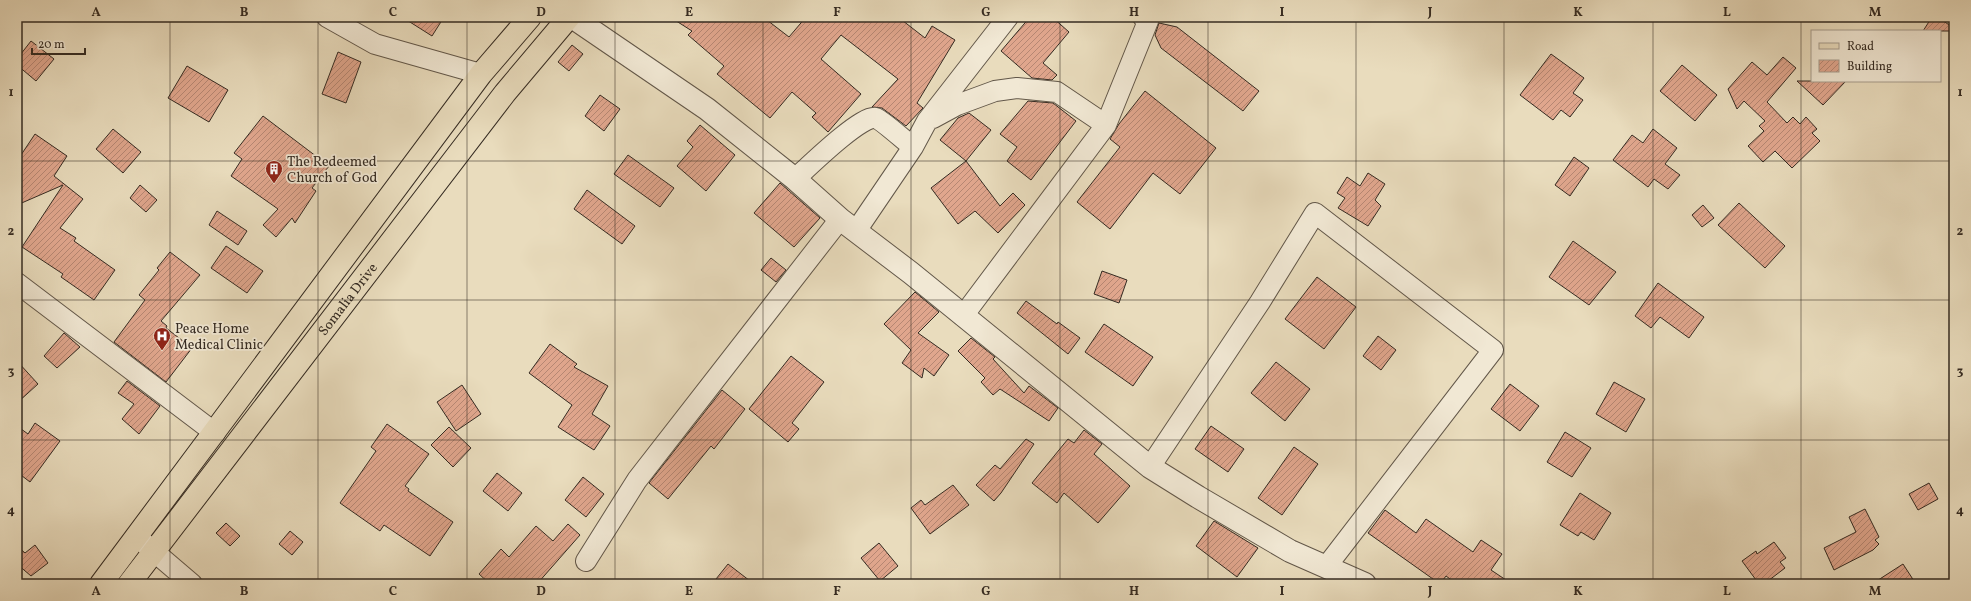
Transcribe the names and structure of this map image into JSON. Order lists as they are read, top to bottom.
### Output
{
  "streets": {
    "main road": ["Somalia Drive"]
  },
  "places": {
    "building": ["The Redeemed Church of God"],
    "hospital": ["Peace Home Medical Clinic"]
  },
  "legend": ["Road", "Building"],
  "scale_bar": "20 m",
  "grid": {
    "columns": [
      "A",
      "B",
      "C",
      "D",
      "E",
      "F",
      "G",
      "H",
      "I",
      "J",
      "K",
      "L",
      "M"
    ],
    "rows": [
      "1",
      "2",
      "3",
      "4"
    ]
  }
}
